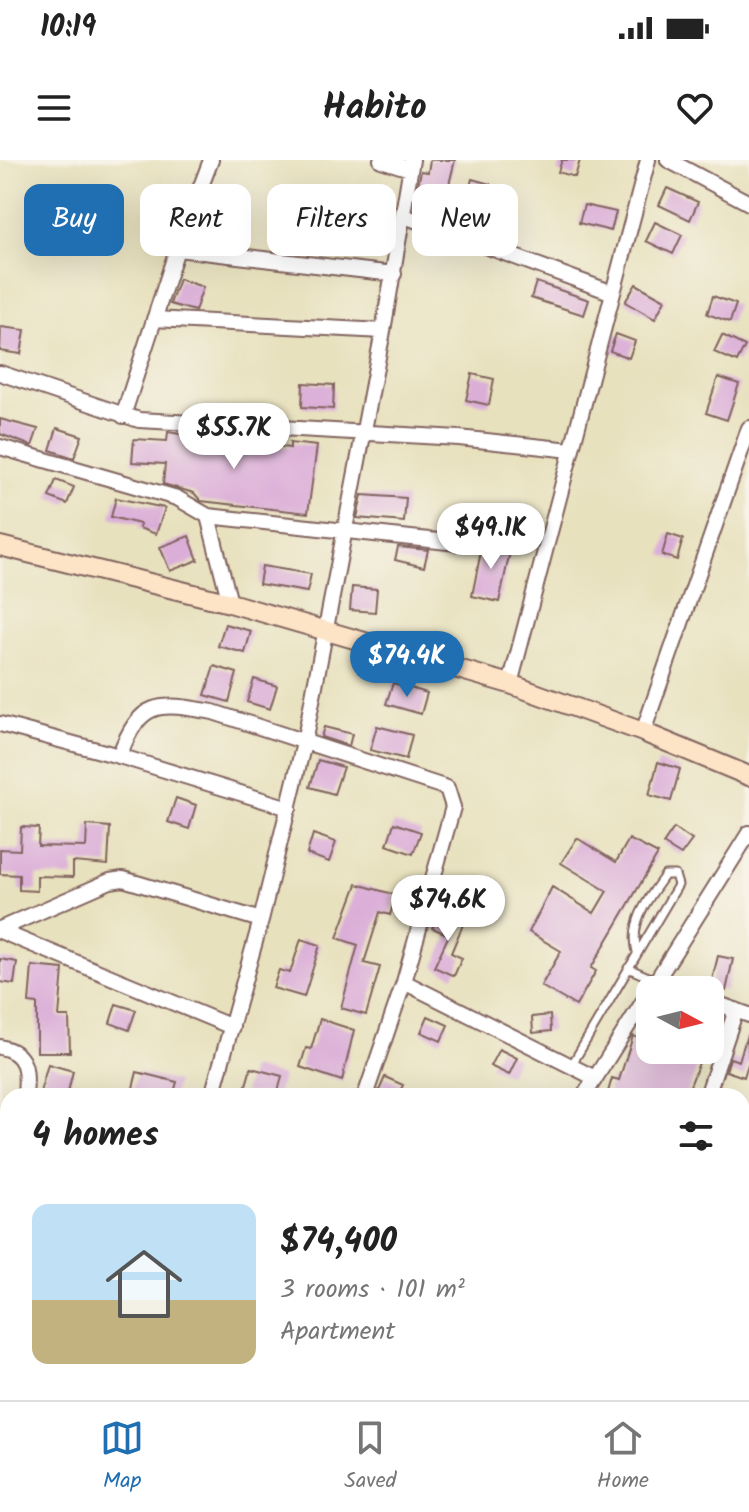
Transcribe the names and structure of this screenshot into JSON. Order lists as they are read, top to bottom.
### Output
{
  "north": "right",
  "page": {
    "status": "10:19",
    "header": "Habito",
    "chip": [
      "Buy",
      "Rent",
      "Filters",
      "New"
    ],
    "price": [
      "$55.7K",
      "$49.1K",
      "$74.4K",
      "$74.6K"
    ],
    "heading": "4 homes",
    "list": [
      {
        "name": "$74,400",
        "note": "3 rooms · 101 m² · Apartment"
      }
    ],
    "tabs": ["Map", "Saved", "Home"]
  }
}
